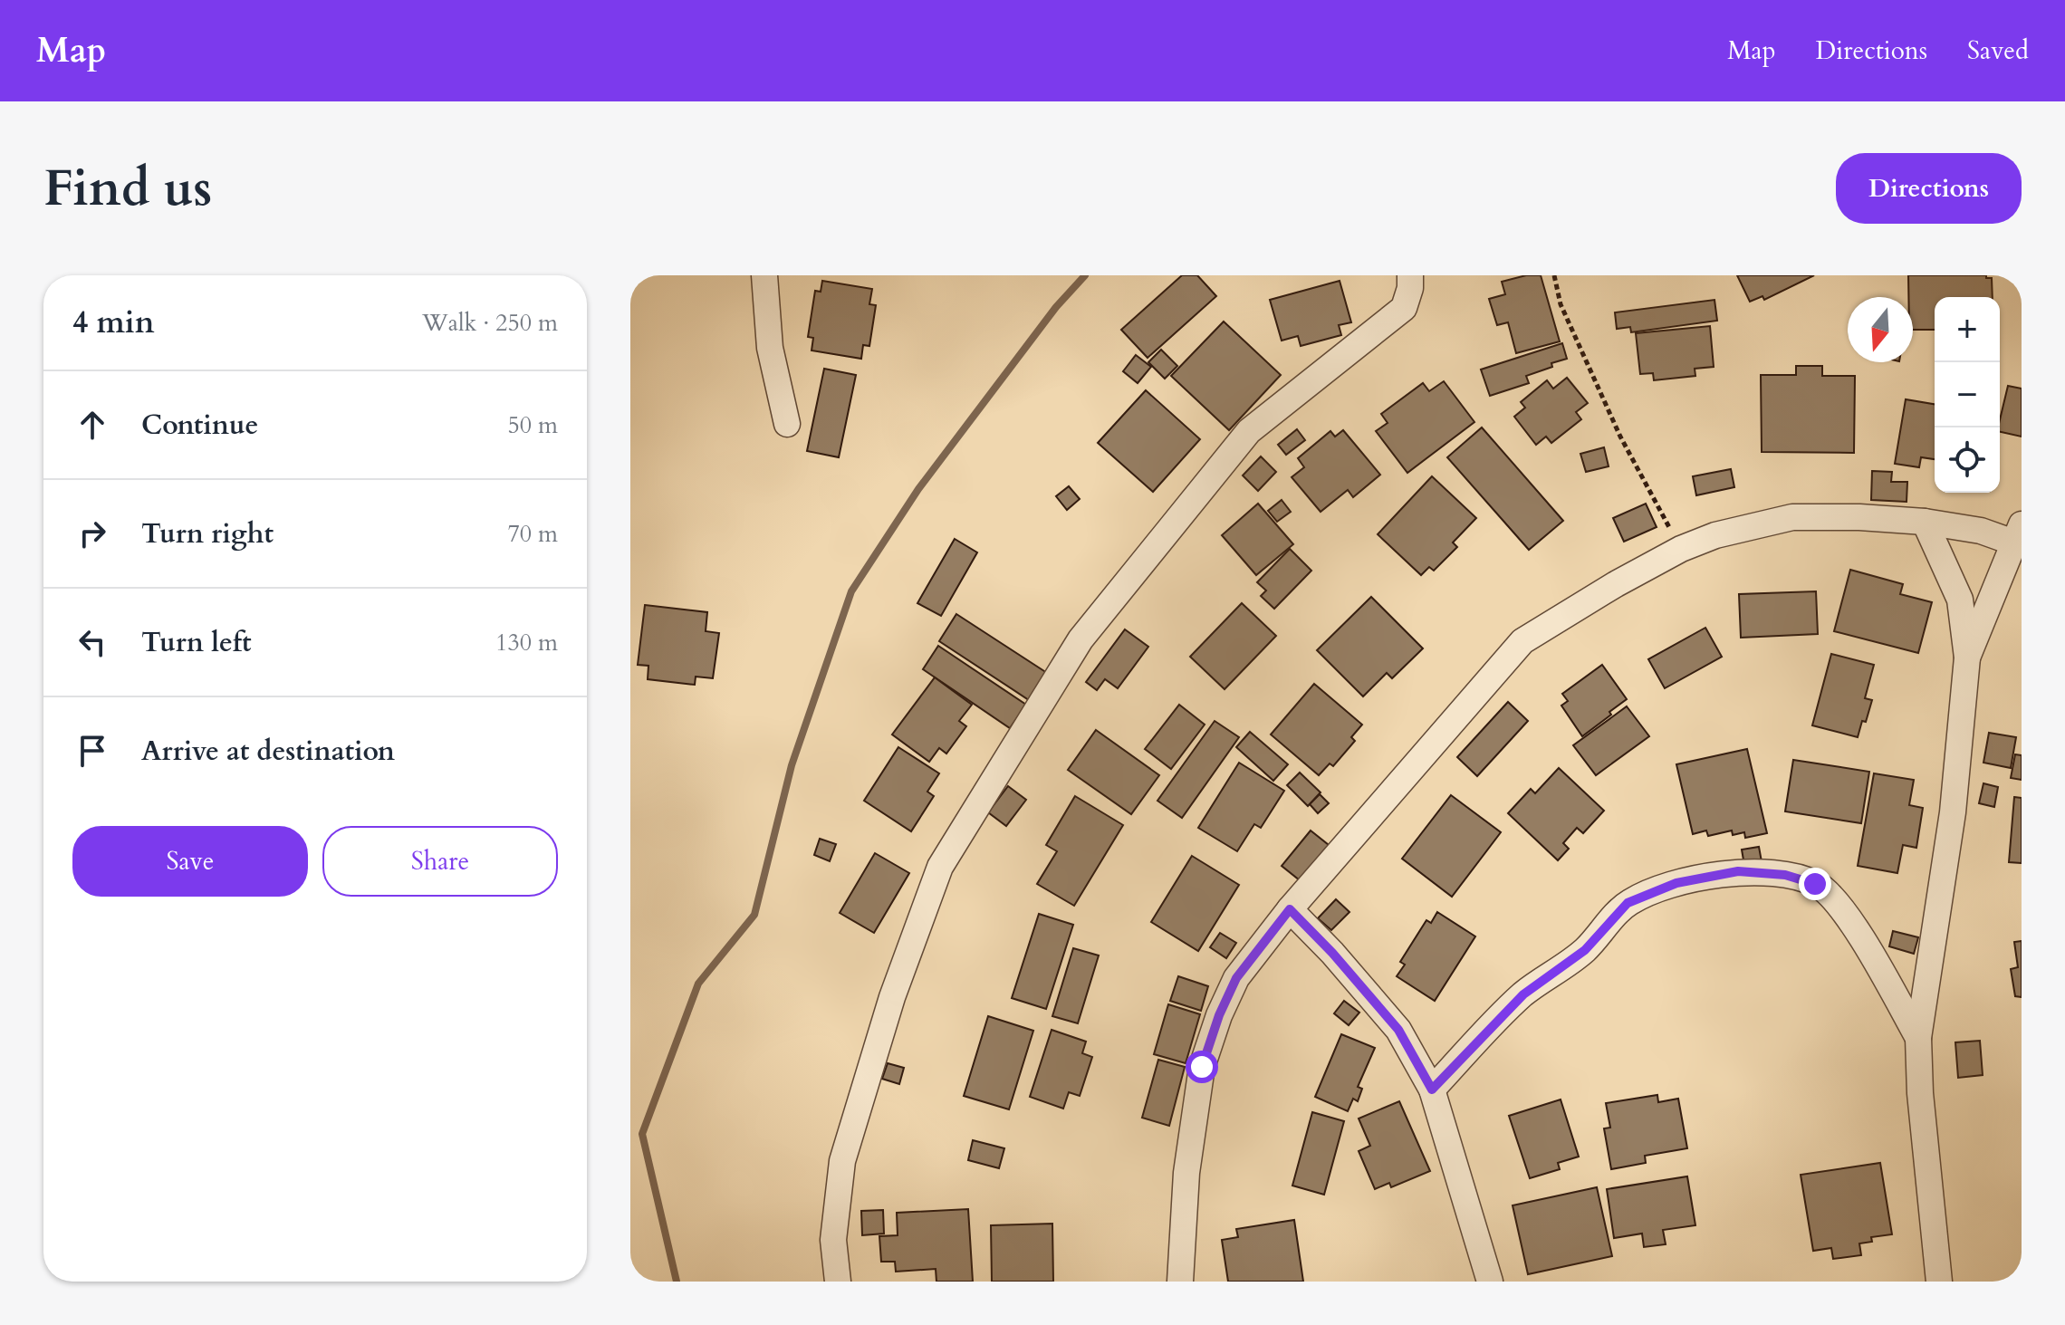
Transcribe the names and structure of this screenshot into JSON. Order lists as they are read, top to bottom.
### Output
{
  "north": "bottom",
  "page": {
    "header": "Map",
    "nav": ["Map", "Directions", "Saved"],
    "buttons": [
      "Directions",
      ["Save", "Share"]
    ],
    "title": "Find us",
    "heading": ["4 min", "Walk · 250 m"],
    "map_buttons": ["+", "−"],
    "list": [
      ["Continue", "50 m"],
      ["Turn right", "70 m"],
      ["Turn left", "130 m"],
      "Arrive at destination"
    ]
  }
}
